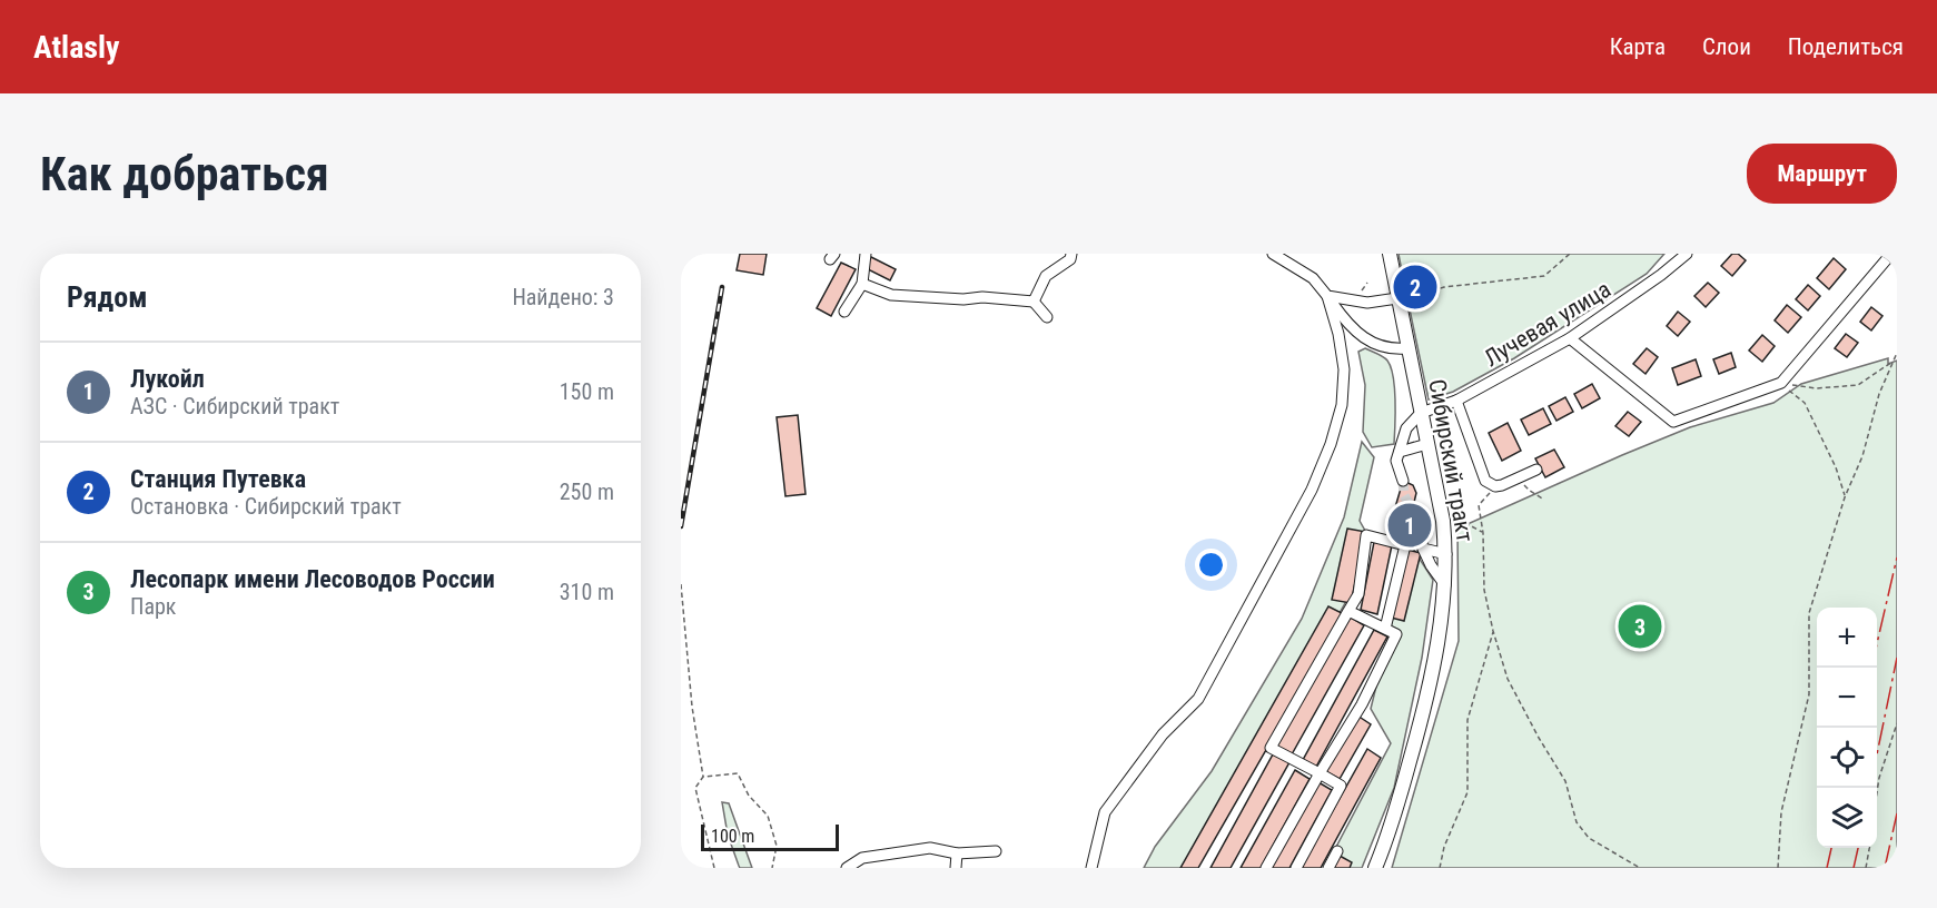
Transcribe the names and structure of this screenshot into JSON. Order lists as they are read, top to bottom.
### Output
{
  "streets": {
    "main road": ["Сибирский тракт"],
    "street": ["Лучевая улица"]
  },
  "crossings": [
    ["Лучевая улица", "Сибирский тракт"]
  ],
  "scale_bar": "100 m",
  "page": {
    "header": "Atlasly",
    "nav": ["Карта", "Слои", "Поделиться"],
    "buttons": "Маршрут",
    "title": "Как добраться",
    "heading": ["Рядом", "Найдено: 3"],
    "pins": ["2", "1", "3"],
    "list": [
      {
        "mark": "1",
        "name": "Лукойл",
        "note": "АЗС · Сибирский тракт",
        "value": "150 m"
      },
      {
        "mark": "2",
        "name": "Станция Путевка",
        "note": "Остановка · Сибирский тракт",
        "value": "250 m"
      },
      {
        "mark": "3",
        "name": "Лесопарк имени Лесоводов России",
        "note": "Парк",
        "value": "310 m"
      }
    ],
    "map_buttons": ["+", "−"],
    "scale": "100 m"
  }
}
